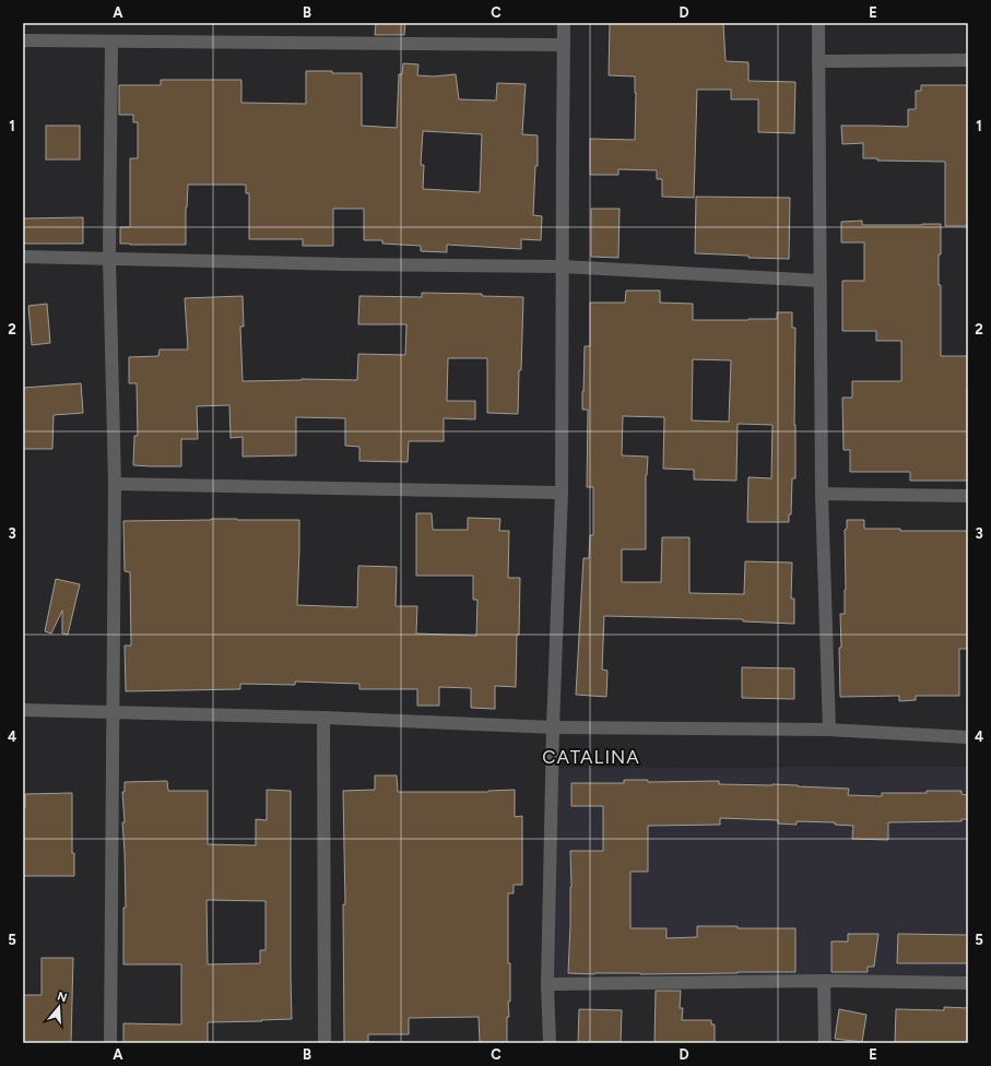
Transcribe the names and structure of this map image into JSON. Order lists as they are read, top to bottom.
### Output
{
  "districts": ["CATALINA"],
  "north": "top",
  "grid": {
    "columns": [
      "A",
      "B",
      "C",
      "D",
      "E"
    ],
    "rows": [
      "1",
      "2",
      "3",
      "4",
      "5"
    ]
  }
}
